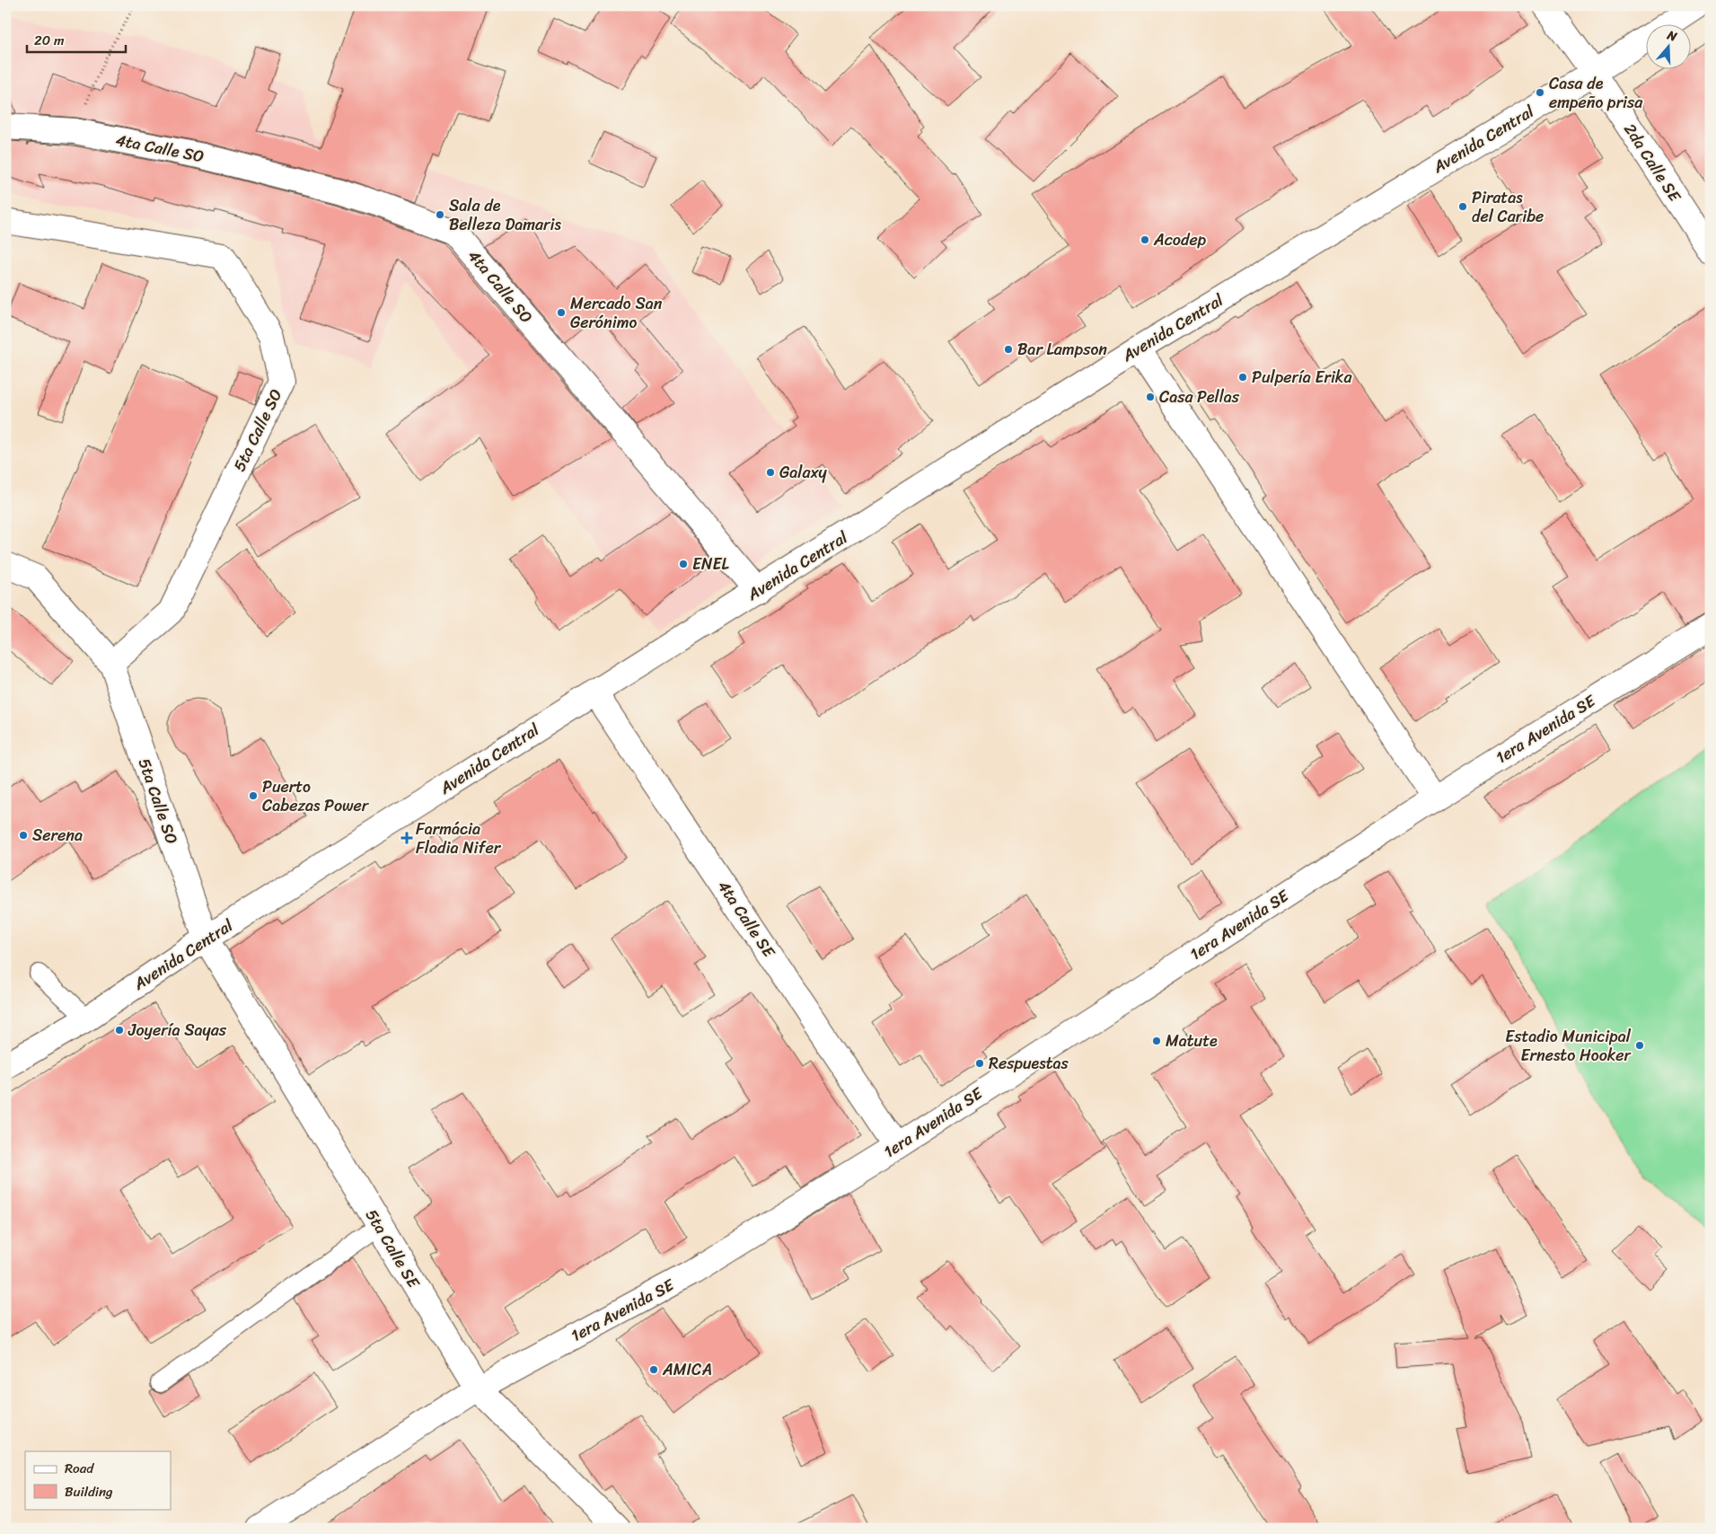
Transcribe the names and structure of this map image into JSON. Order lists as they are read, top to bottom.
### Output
{
  "streets": {
    "street": [
      "Avenida Central",
      "4ta Calle SO",
      "2da Calle SE",
      "5ta Calle SO",
      "1era Avenida SE",
      "4ta Calle SE",
      "5ta Calle SE"
    ]
  },
  "crossings": [
    ["Avenida Central", "4ta Calle SO"],
    ["Avenida Central", "2da Calle SE"],
    ["Avenida Central", "5ta Calle SO"],
    ["Avenida Central", "4ta Calle SE"],
    ["Avenida Central", "5ta Calle SE"],
    ["5ta Calle SO", "5ta Calle SE"],
    ["1era Avenida SE", "4ta Calle SE"],
    ["1era Avenida SE", "5ta Calle SE"]
  ],
  "places": {
    "other": [
      "Casa de empeño prisa",
      "Piratas del Caribe",
      "Sala de Belleza Damaris",
      "Acodep",
      "Mercado San Gerónimo",
      "Bar Lampson",
      "Pulpería Erika",
      "Casa Pellas",
      "Galaxy",
      "ENEL",
      "Puerto Cabezas Power",
      "Serena",
      "Joyería Sayas",
      "Matute",
      "Estadio Municipal Ernesto Hooker",
      "Respuestas",
      "AMICA"
    ],
    "health": ["Farmácia Fladia Nifer"]
  },
  "legend": ["Road", "Building"],
  "scale_bar": "20 m",
  "north": "top"
}
